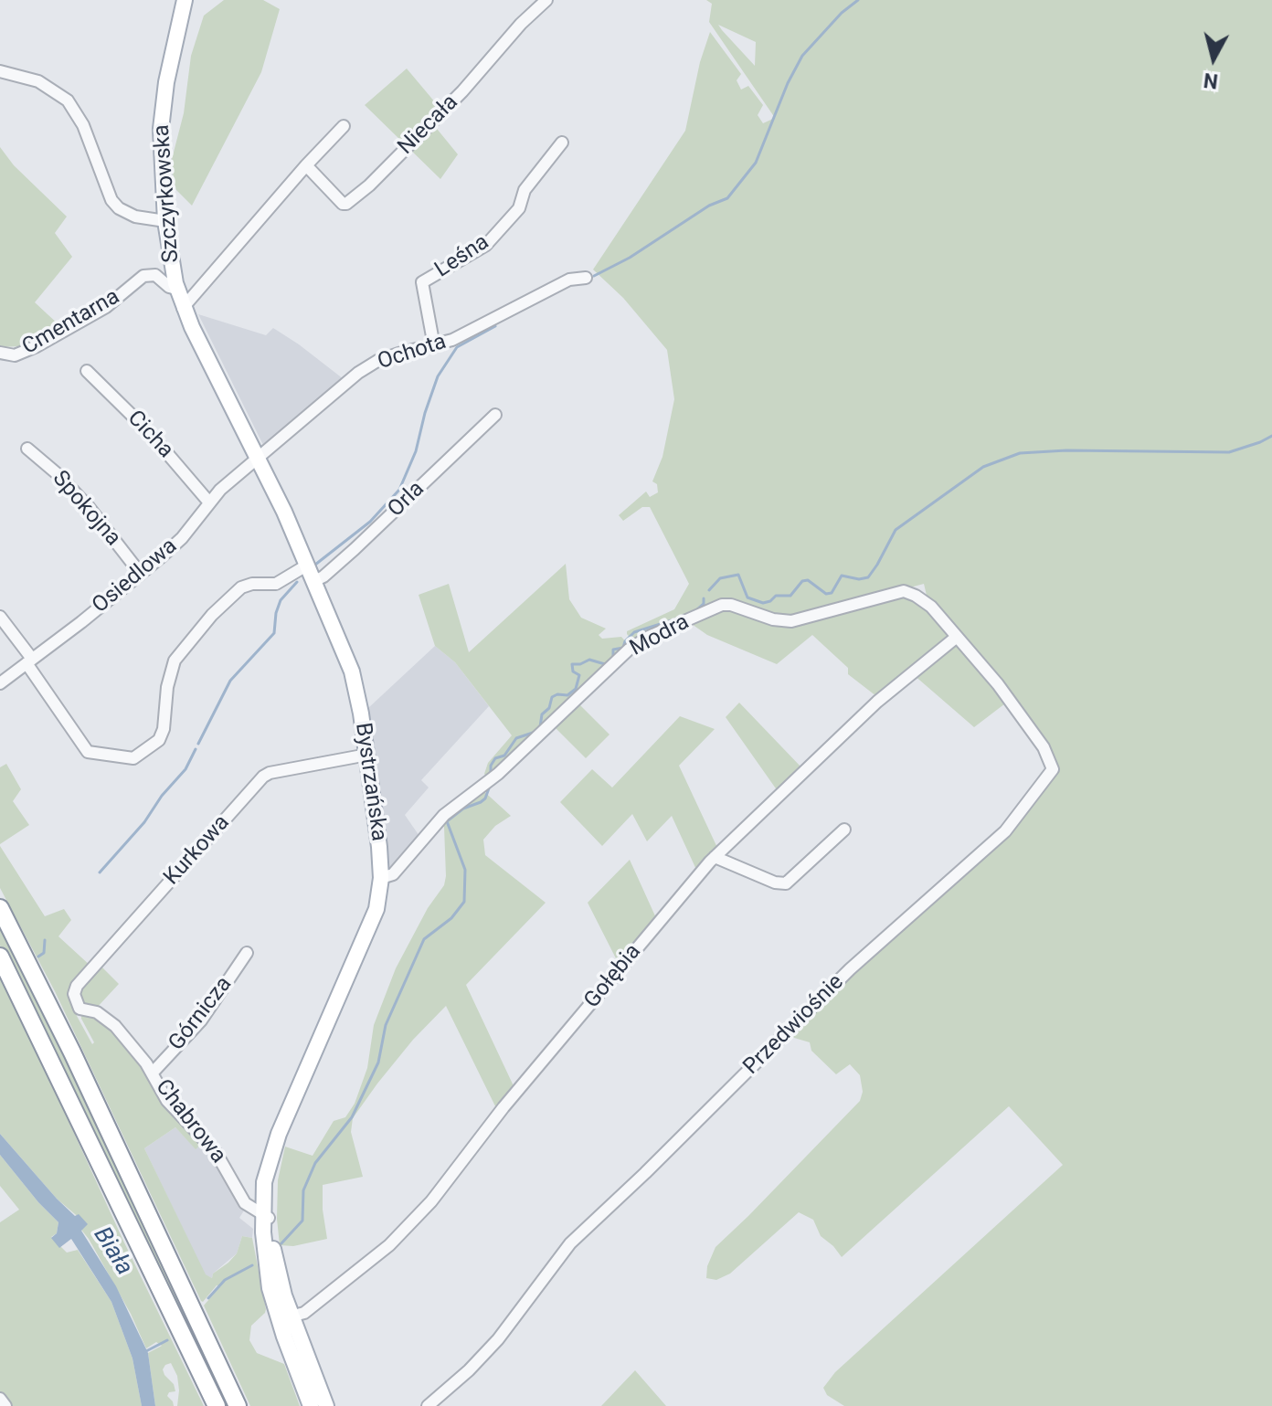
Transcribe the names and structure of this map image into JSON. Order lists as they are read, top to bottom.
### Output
{
  "streets": {
    "main road": ["Szczyrkowska", "Bystrzańska"],
    "street": [
      "Niecała",
      "Leśna",
      "Cmentarna",
      "Ochota",
      "Cicha",
      "Orla",
      "Spokojna",
      "Osiedlowa",
      "Modra",
      "Kurkowa",
      "Gołębia",
      "Górnicza",
      "Przedwiośnie",
      "Chabrowa"
    ]
  },
  "crossings": [
    ["Szczyrkowska", "Cmentarna"],
    ["Szczyrkowska", "Ochota"],
    ["Szczyrkowska", "Osiedlowa"],
    ["Szczyrkowska", "Bystrzańska"],
    ["Leśna", "Ochota"],
    ["Ochota", "Osiedlowa"],
    ["Ochota", "Bystrzańska"],
    ["Cicha", "Osiedlowa"],
    ["Orla", "Bystrzańska"],
    ["Spokojna", "Osiedlowa"],
    ["Osiedlowa", "Bystrzańska"],
    ["Modra", "Bystrzańska"],
    ["Modra", "Gołębia"],
    ["Modra", "Przedwiośnie"],
    ["Bystrzańska", "Kurkowa"],
    ["Bystrzańska", "Gołębia"],
    ["Bystrzańska", "Chabrowa"],
    ["Kurkowa", "Chabrowa"],
    ["Gołębia", "Przedwiośnie"],
    ["Górnicza", "Chabrowa"]
  ],
  "water": ["Biała"],
  "north": "bottom"
}
